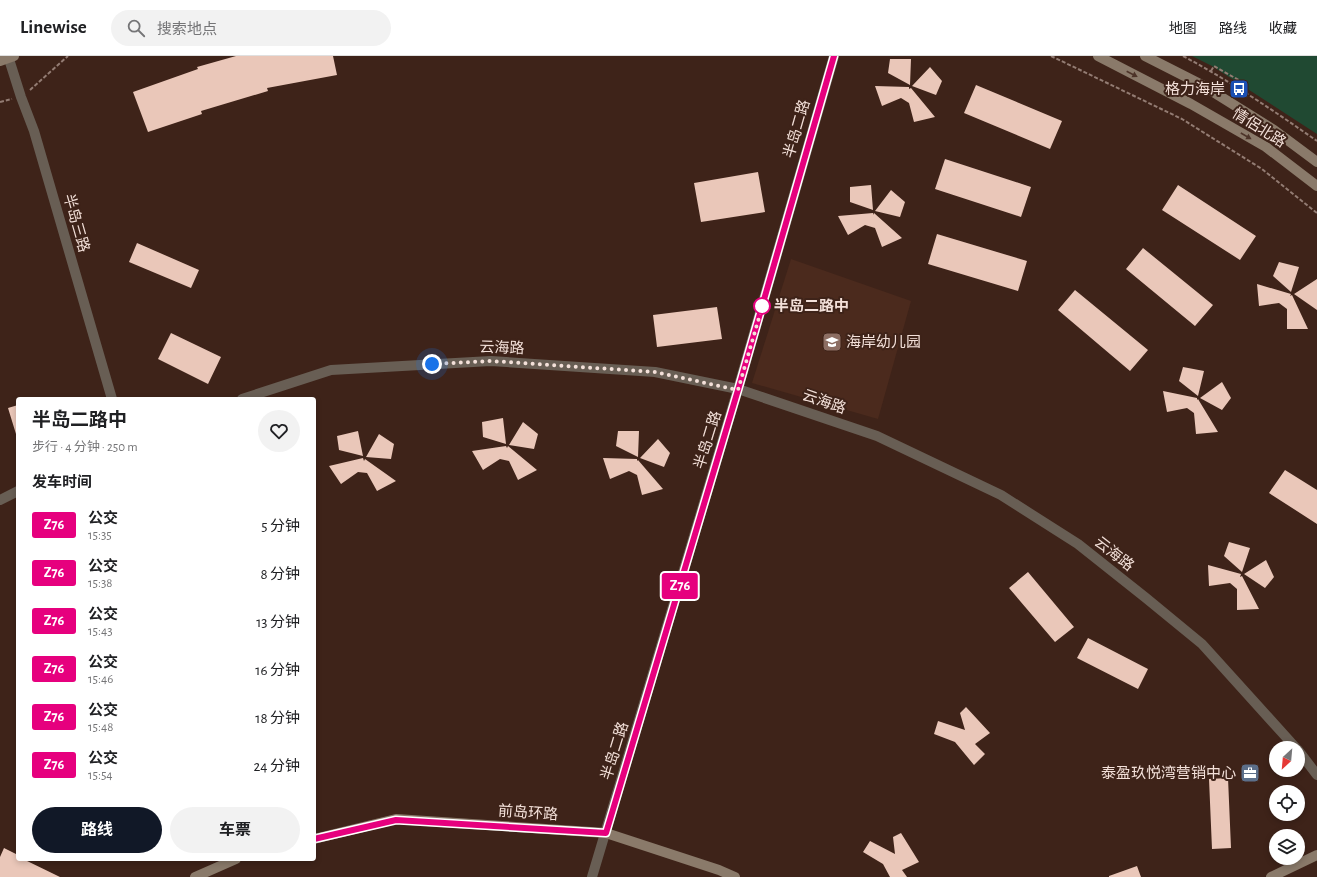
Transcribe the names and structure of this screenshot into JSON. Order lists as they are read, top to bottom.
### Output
{
  "streets": {
    "street": [
      "情侶北路",
      "半岛二路",
      "半岛三路",
      "云海路",
      "前岛环路"
    ]
  },
  "crossings": [
    ["半岛二路", "云海路"],
    ["半岛二路", "前岛环路"]
  ],
  "places": {
    "bus stop": ["格力海岸"],
    "other": ["半岛二路中"],
    "school or university": ["海岸幼儿园"],
    "office": ["泰盈玖悦湾营销中心"]
  },
  "lines": ["bus line Z76"],
  "north": "bottom left",
  "page": {
    "header": "Linewise",
    "search": "搜索地点",
    "nav": ["地图", "路线", "收藏"],
    "on_map": "Z76",
    "heading": [
      ["半岛二路中", "步行 · 4 分钟 · 250 m"],
      "发车时间"
    ],
    "list": [
      {
        "mark": "Z76",
        "name": "公交",
        "note": "15:35",
        "value": "5 分钟"
      },
      {
        "mark": "Z76",
        "name": "公交",
        "note": "15:38",
        "value": "8 分钟"
      },
      {
        "mark": "Z76",
        "name": "公交",
        "note": "15:43",
        "value": "13 分钟"
      },
      {
        "mark": "Z76",
        "name": "公交",
        "note": "15:46",
        "value": "16 分钟"
      },
      {
        "mark": "Z76",
        "name": "公交",
        "note": "15:48",
        "value": "18 分钟"
      },
      {
        "mark": "Z76",
        "name": "公交",
        "note": "15:54",
        "value": "24 分钟"
      }
    ],
    "buttons": ["路线", "车票"]
  }
}
